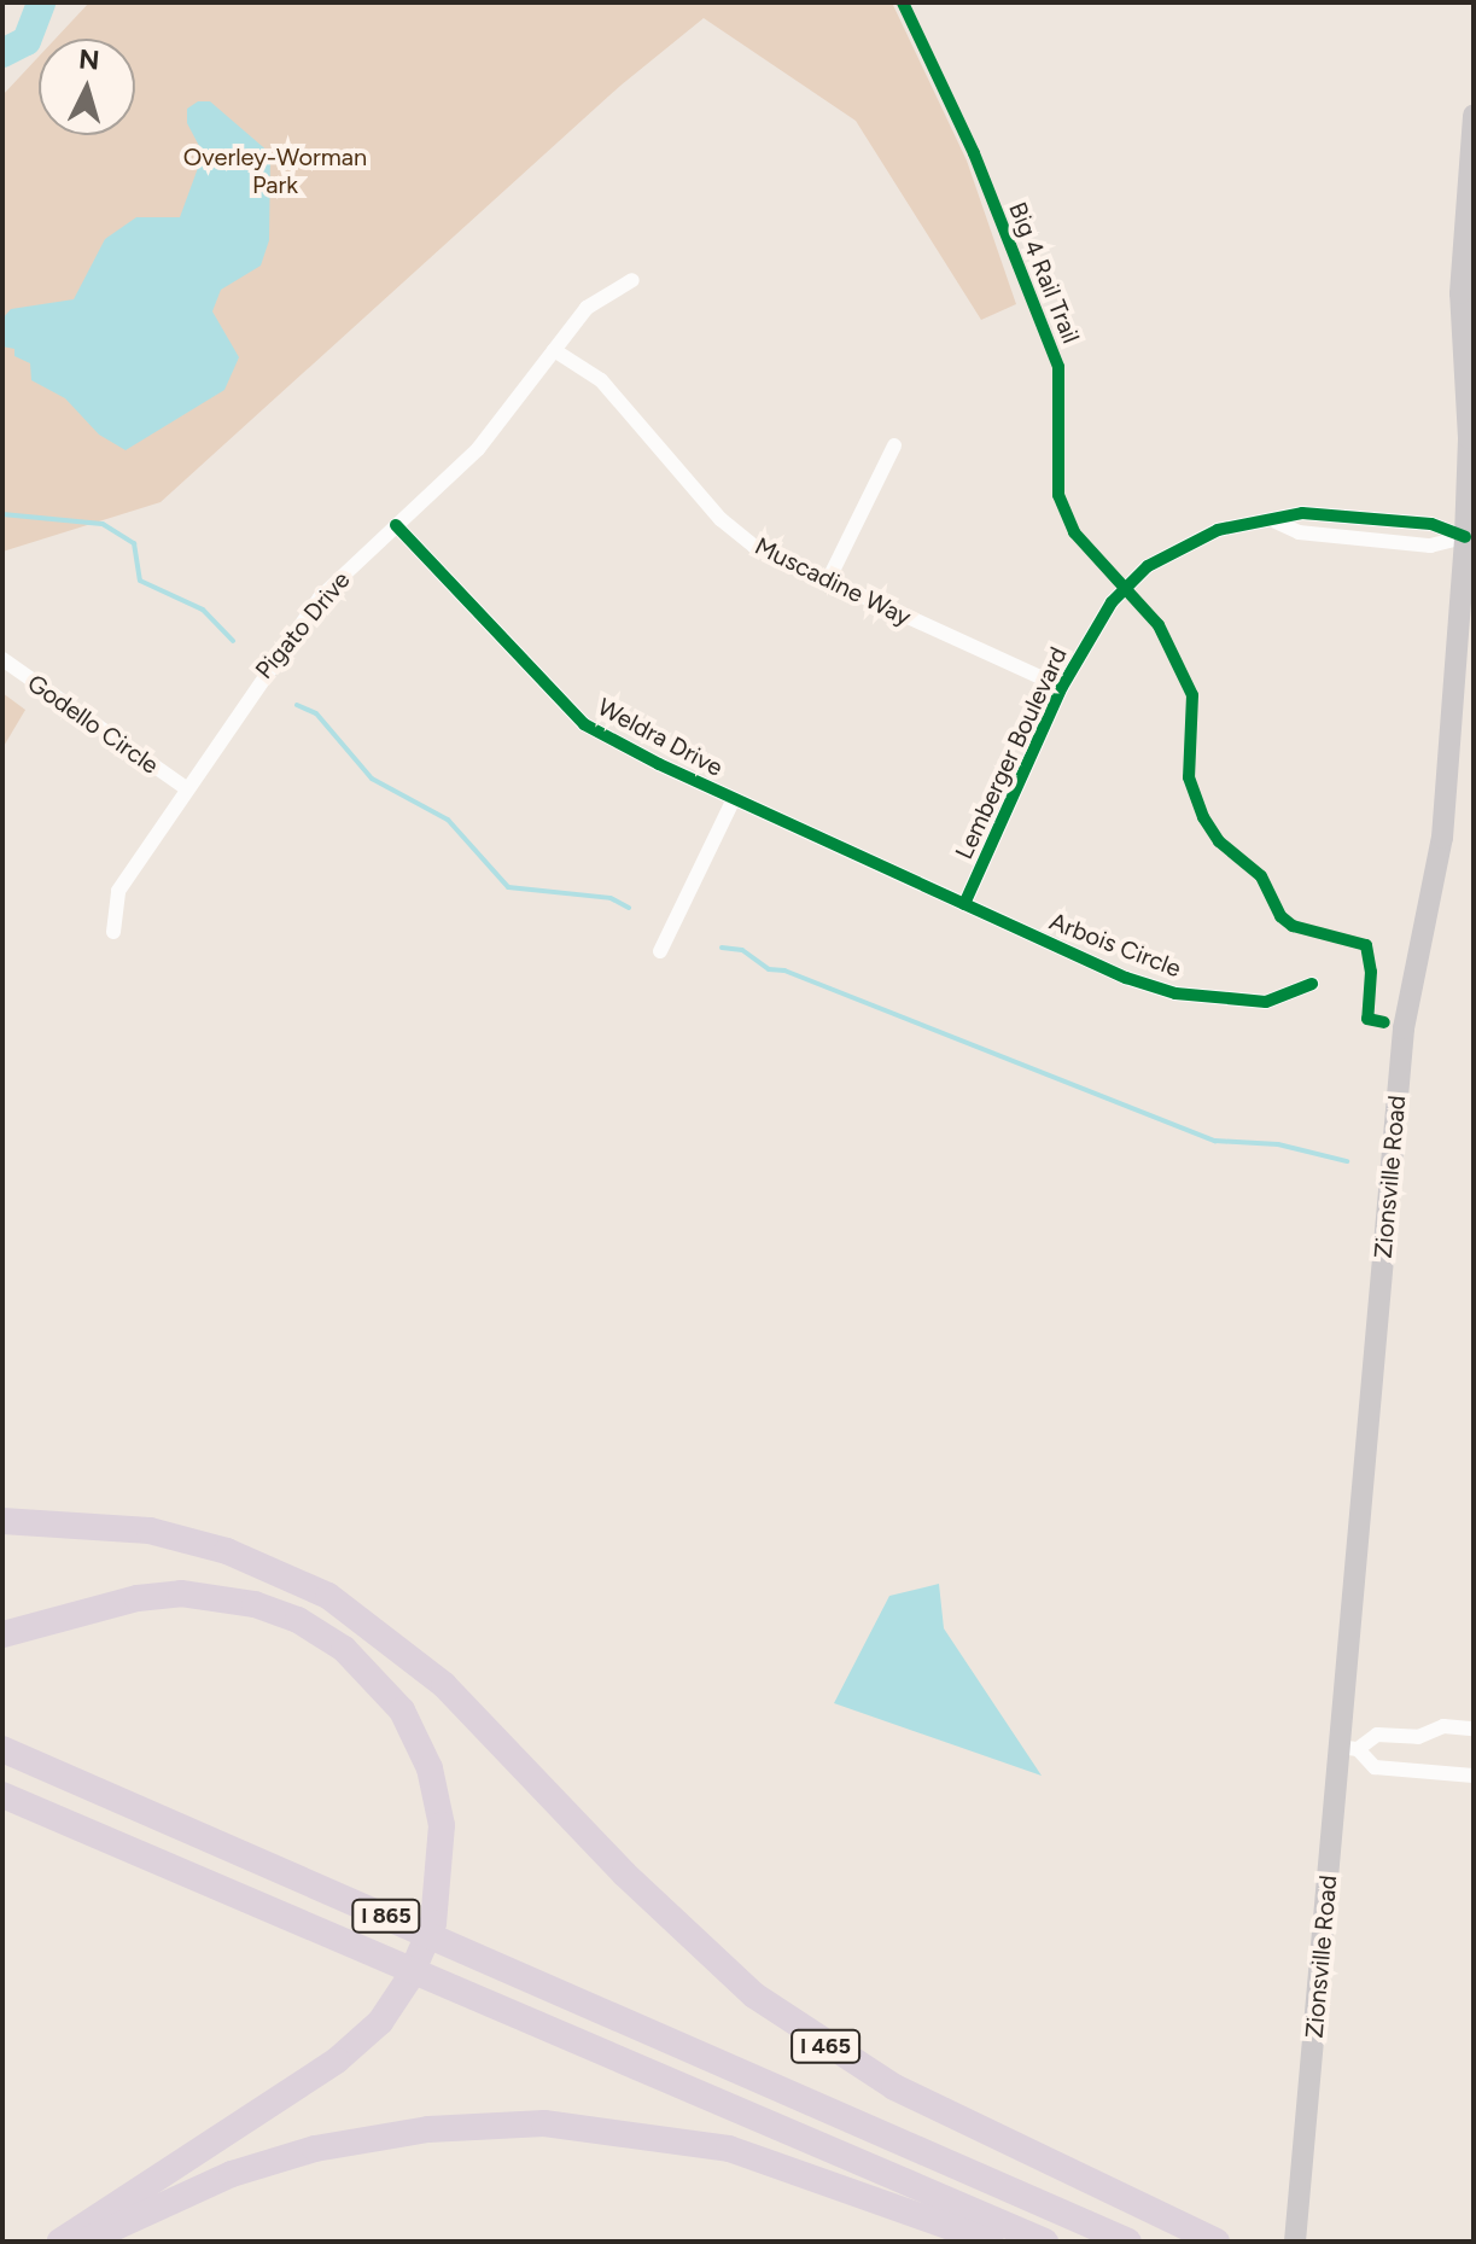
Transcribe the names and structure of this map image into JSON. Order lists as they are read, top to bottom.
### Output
{
  "streets": {
    "highway": ["I 865", "I 465"],
    "main road": ["Zionsville Road"],
    "street": [
      "Muscadine Way",
      "Pigato Drive",
      "Godello Circle",
      "Weldra Drive",
      "Lemberger Boulevard",
      "Arbois Circle"
    ],
    "cycle path": ["Big 4 Rail Trail"]
  },
  "crossings": [
    ["Muscadine Way", "Pigato Drive"],
    ["Muscadine Way", "Lemberger Boulevard"],
    ["Pigato Drive", "Godello Circle"],
    ["Pigato Drive", "Weldra Drive"],
    ["Weldra Drive", "Lemberger Boulevard"],
    ["Weldra Drive", "Arbois Circle"],
    ["Lemberger Boulevard", "Arbois Circle"],
    ["Lemberger Boulevard", "Zionsville Road"]
  ],
  "parks": ["Overley-Worman Park"],
  "north": "top"
}
